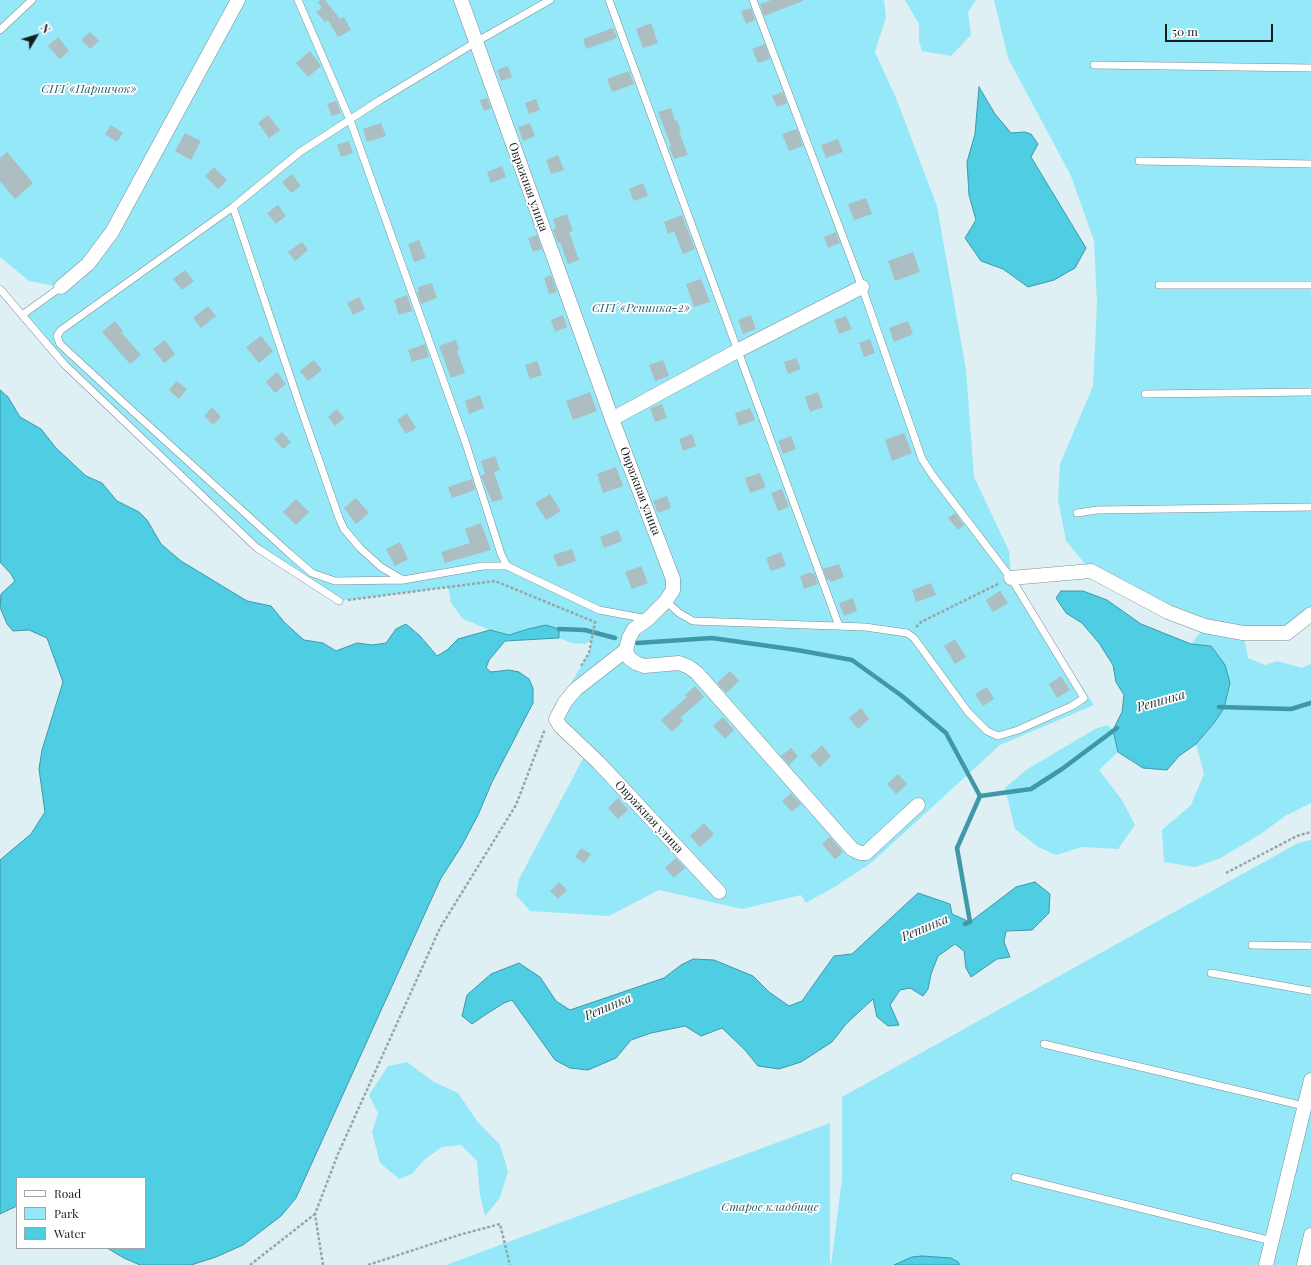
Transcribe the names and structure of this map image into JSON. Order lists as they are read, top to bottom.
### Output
{
  "streets": {
    "street": ["Овражная улица"]
  },
  "water": ["Репинка"],
  "parks": ["СНТ «Парничок»", "СНТ «Репинка-2»", "Старое кладбище"],
  "legend": ["Road", "Park", "Water"],
  "scale_bar": "50 m",
  "north": "top right"
}
